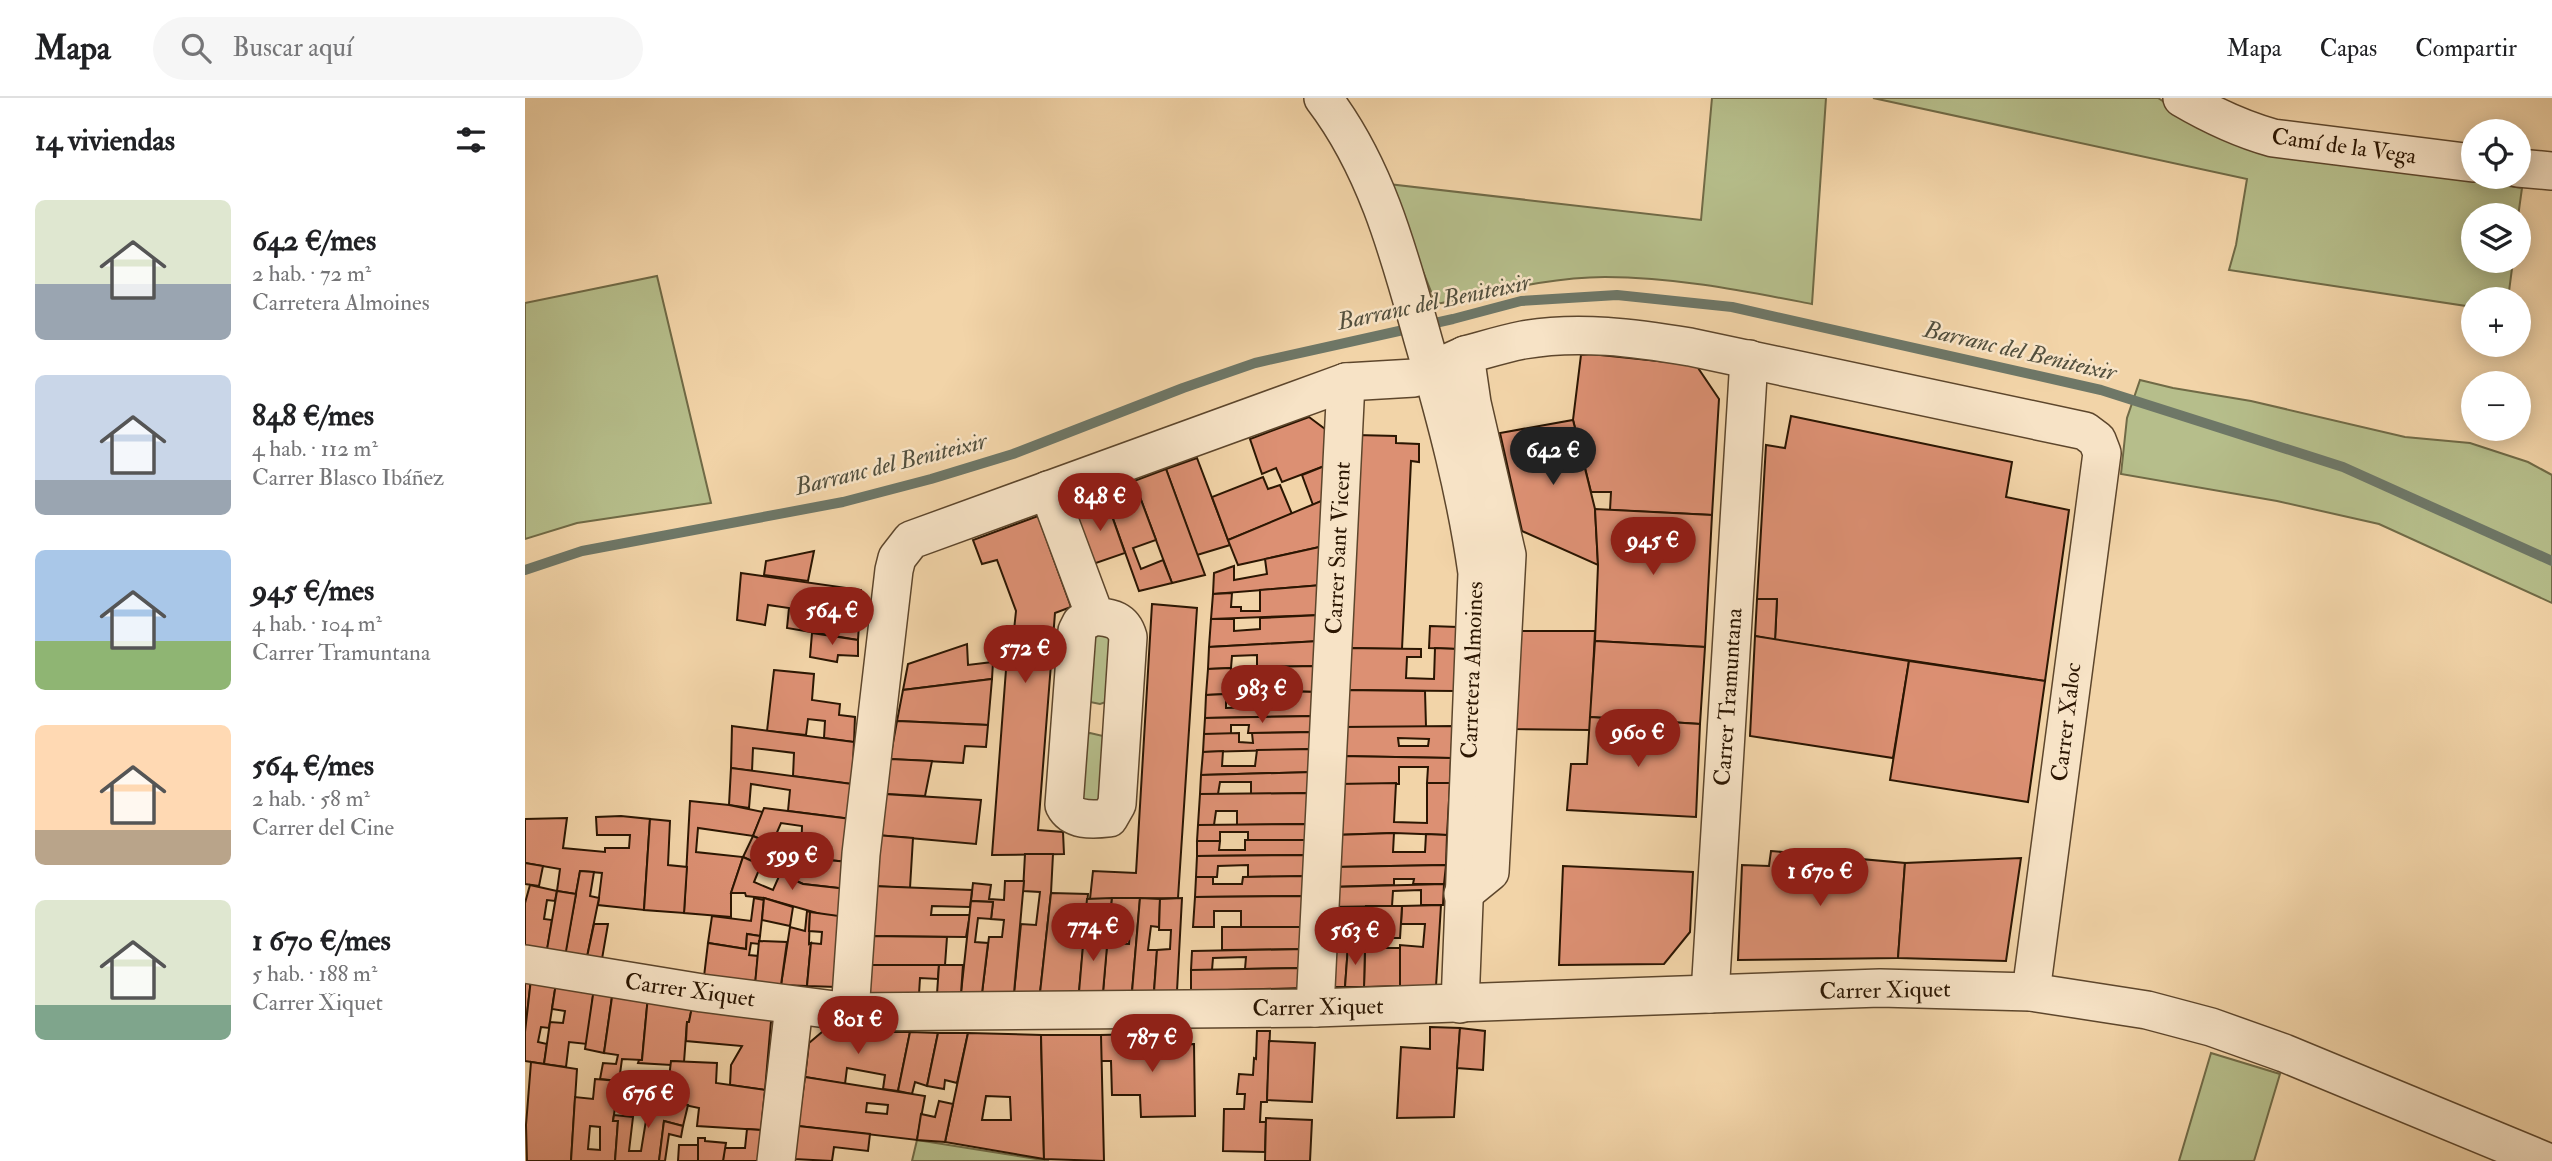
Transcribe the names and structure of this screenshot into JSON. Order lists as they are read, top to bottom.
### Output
{
  "streets": {
    "street": [
      "Camí de la Vega",
      "Carrer Sant Vicent",
      "Carretera Almoines",
      "Carrer Tramuntana",
      "Carrer Xaloc",
      "Carrer Xiquet"
    ]
  },
  "crossings": [
    ["Carrer Sant Vicent", "Carrer Xiquet"],
    ["Carretera Almoines", "Carrer Xiquet"],
    ["Carrer Tramuntana", "Carrer Xaloc"],
    ["Carrer Tramuntana", "Carrer Xiquet"],
    ["Carrer Xaloc", "Carrer Xiquet"]
  ],
  "water": ["Barranc del Beniteixir"],
  "page": {
    "header": "Mapa",
    "search": "Buscar aquí",
    "nav": ["Mapa", "Capas", "Compartir"],
    "heading": "14 viviendas",
    "map_buttons": ["+", "−"],
    "list": [
      {
        "name": "642 €/mes",
        "note": "2 hab. · 72 m² · Carretera Almoines"
      },
      {
        "name": "848 €/mes",
        "note": "4 hab. · 112 m² · Carrer Blasco Ibáñez"
      },
      {
        "name": "945 €/mes",
        "note": "4 hab. · 104 m² · Carrer Tramuntana"
      },
      {
        "name": "564 €/mes",
        "note": "2 hab. · 58 m² · Carrer del Cine"
      },
      {
        "name": "1 670 €/mes",
        "note": "5 hab. · 188 m² · Carrer Xiquet"
      }
    ],
    "price": [
      "642 €",
      "848 €",
      "945 €",
      "564 €",
      "572 €",
      "983 €",
      "960 €",
      "599 €",
      "1 670 €",
      "774 €",
      "563 €",
      "801 €",
      "787 €",
      "676 €"
    ]
  }
}
